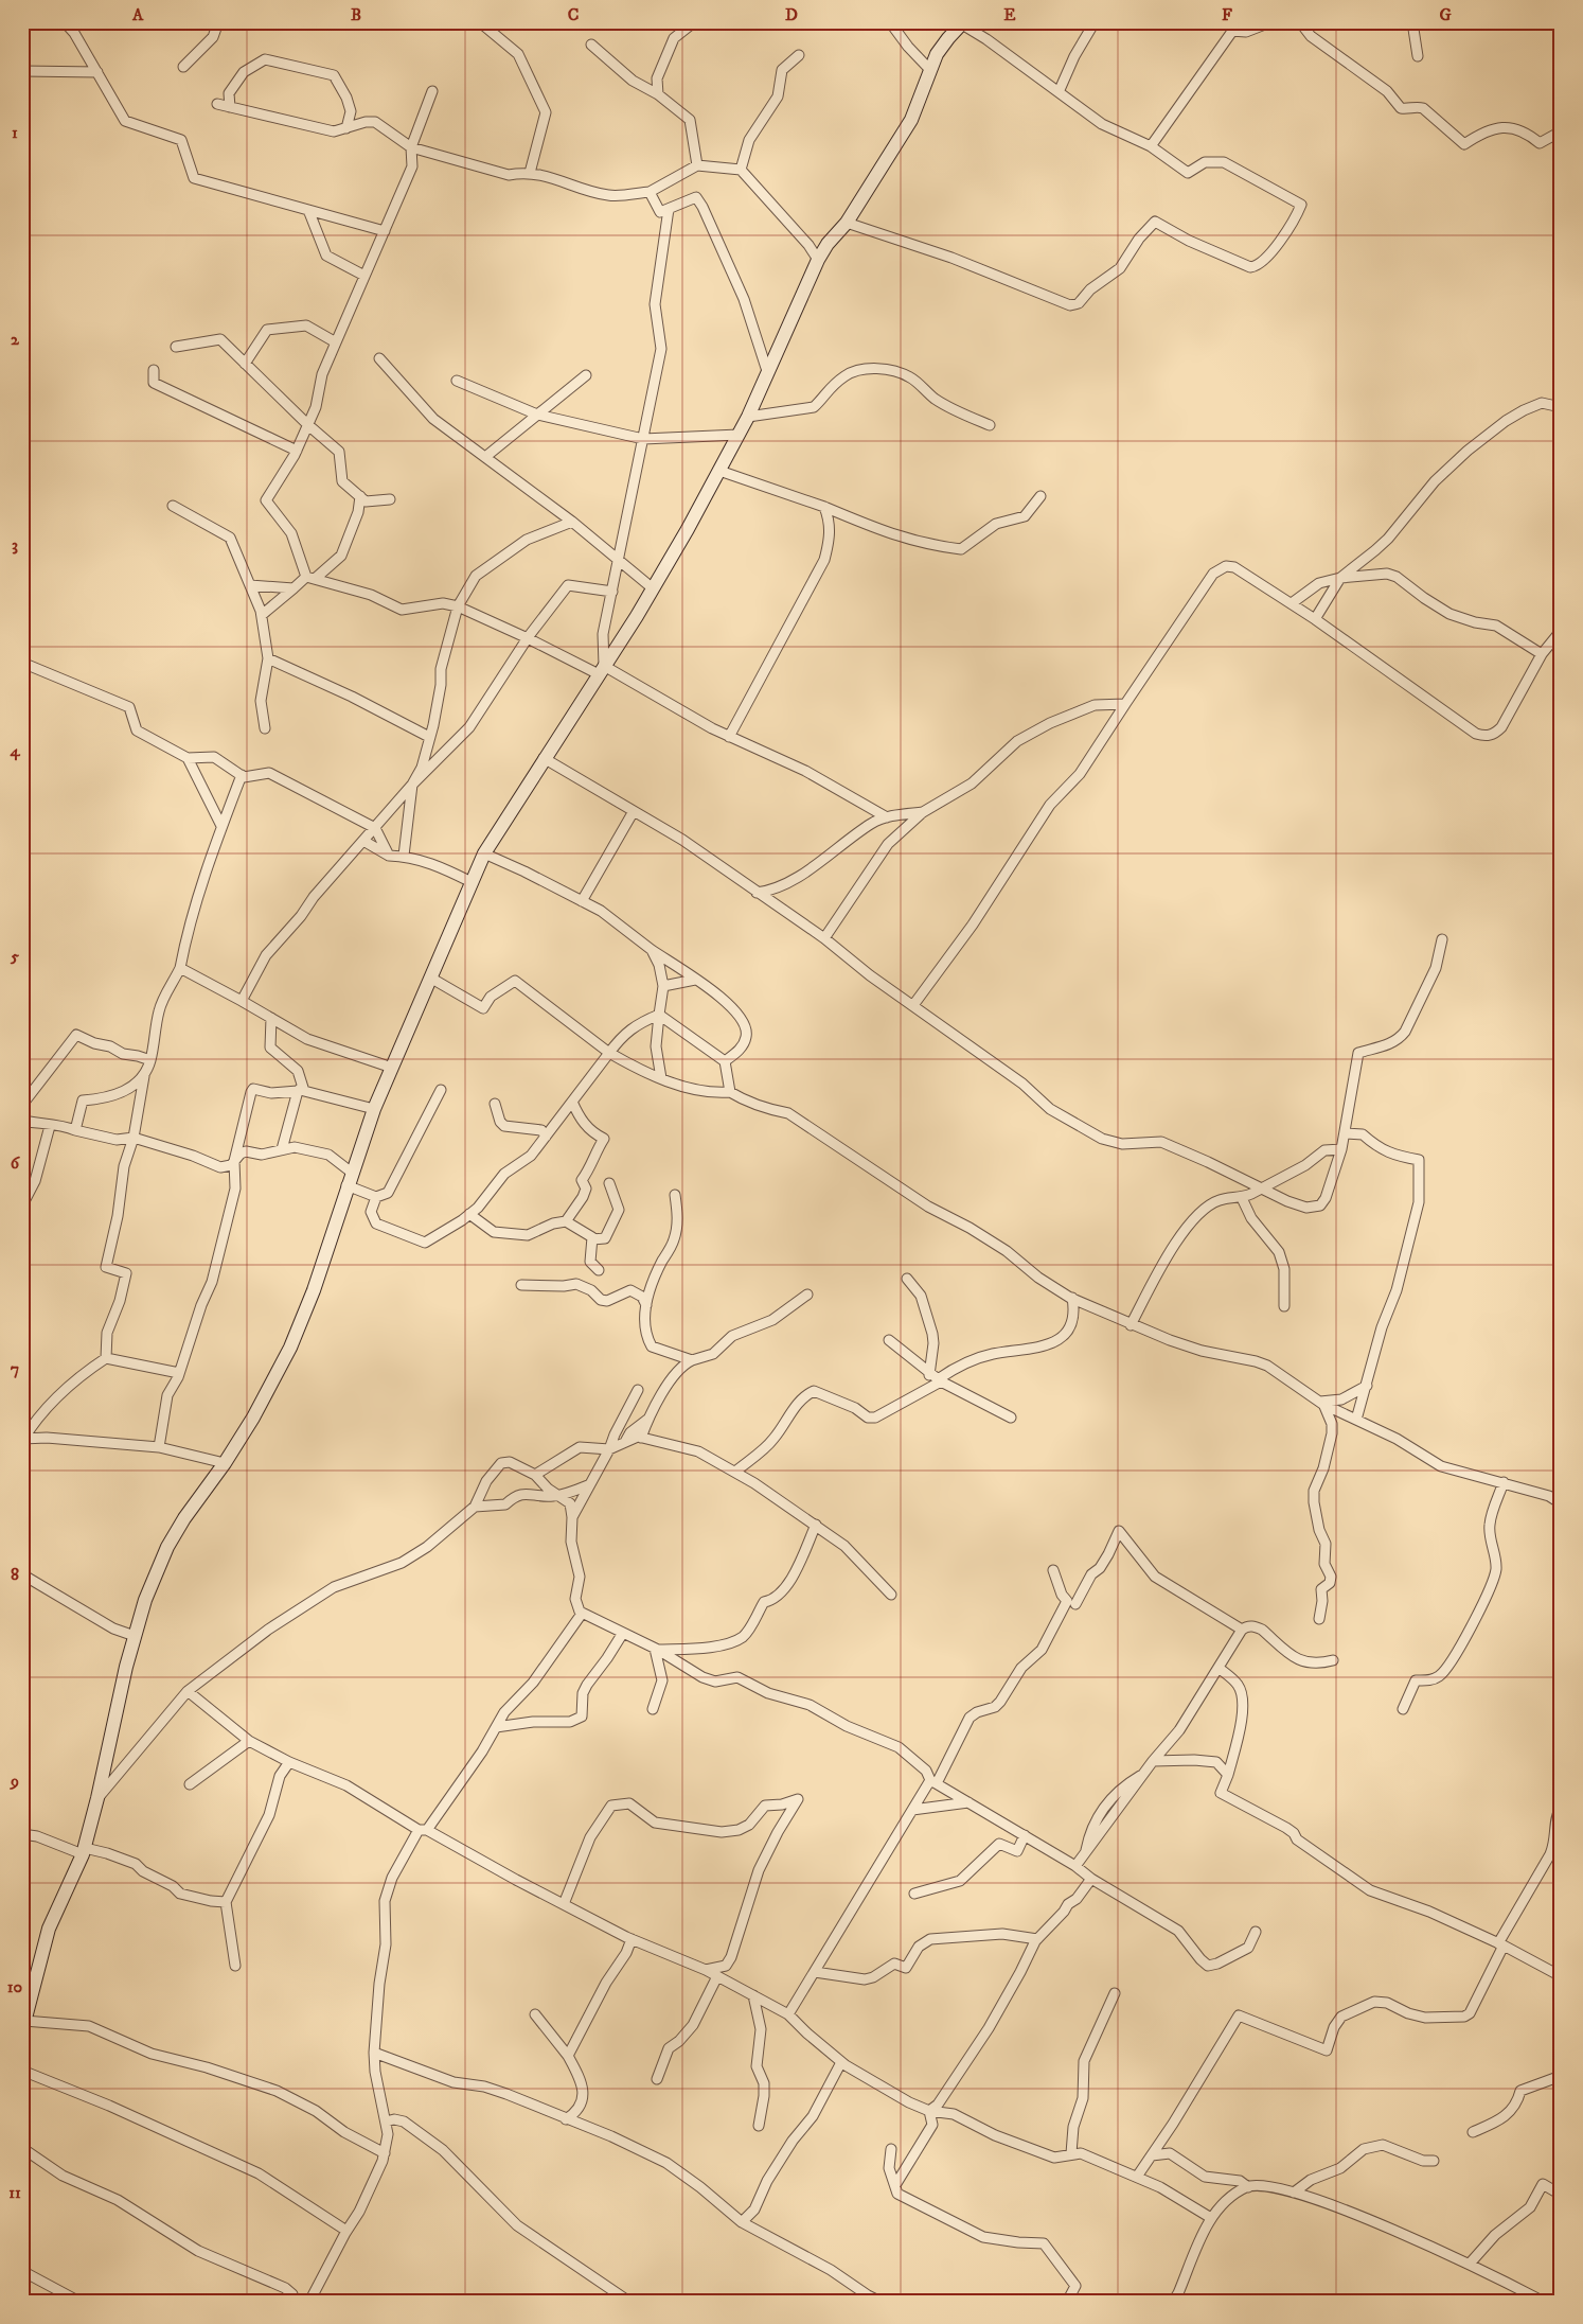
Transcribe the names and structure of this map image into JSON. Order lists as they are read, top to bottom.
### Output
{
  "grid": {
    "columns": [
      "A",
      "B",
      "C",
      "D",
      "E",
      "F",
      "G"
    ],
    "rows": [
      "1",
      "2",
      "3",
      "4",
      "5",
      "6",
      "7",
      "8",
      "9",
      "10",
      "11"
    ]
  }
}
